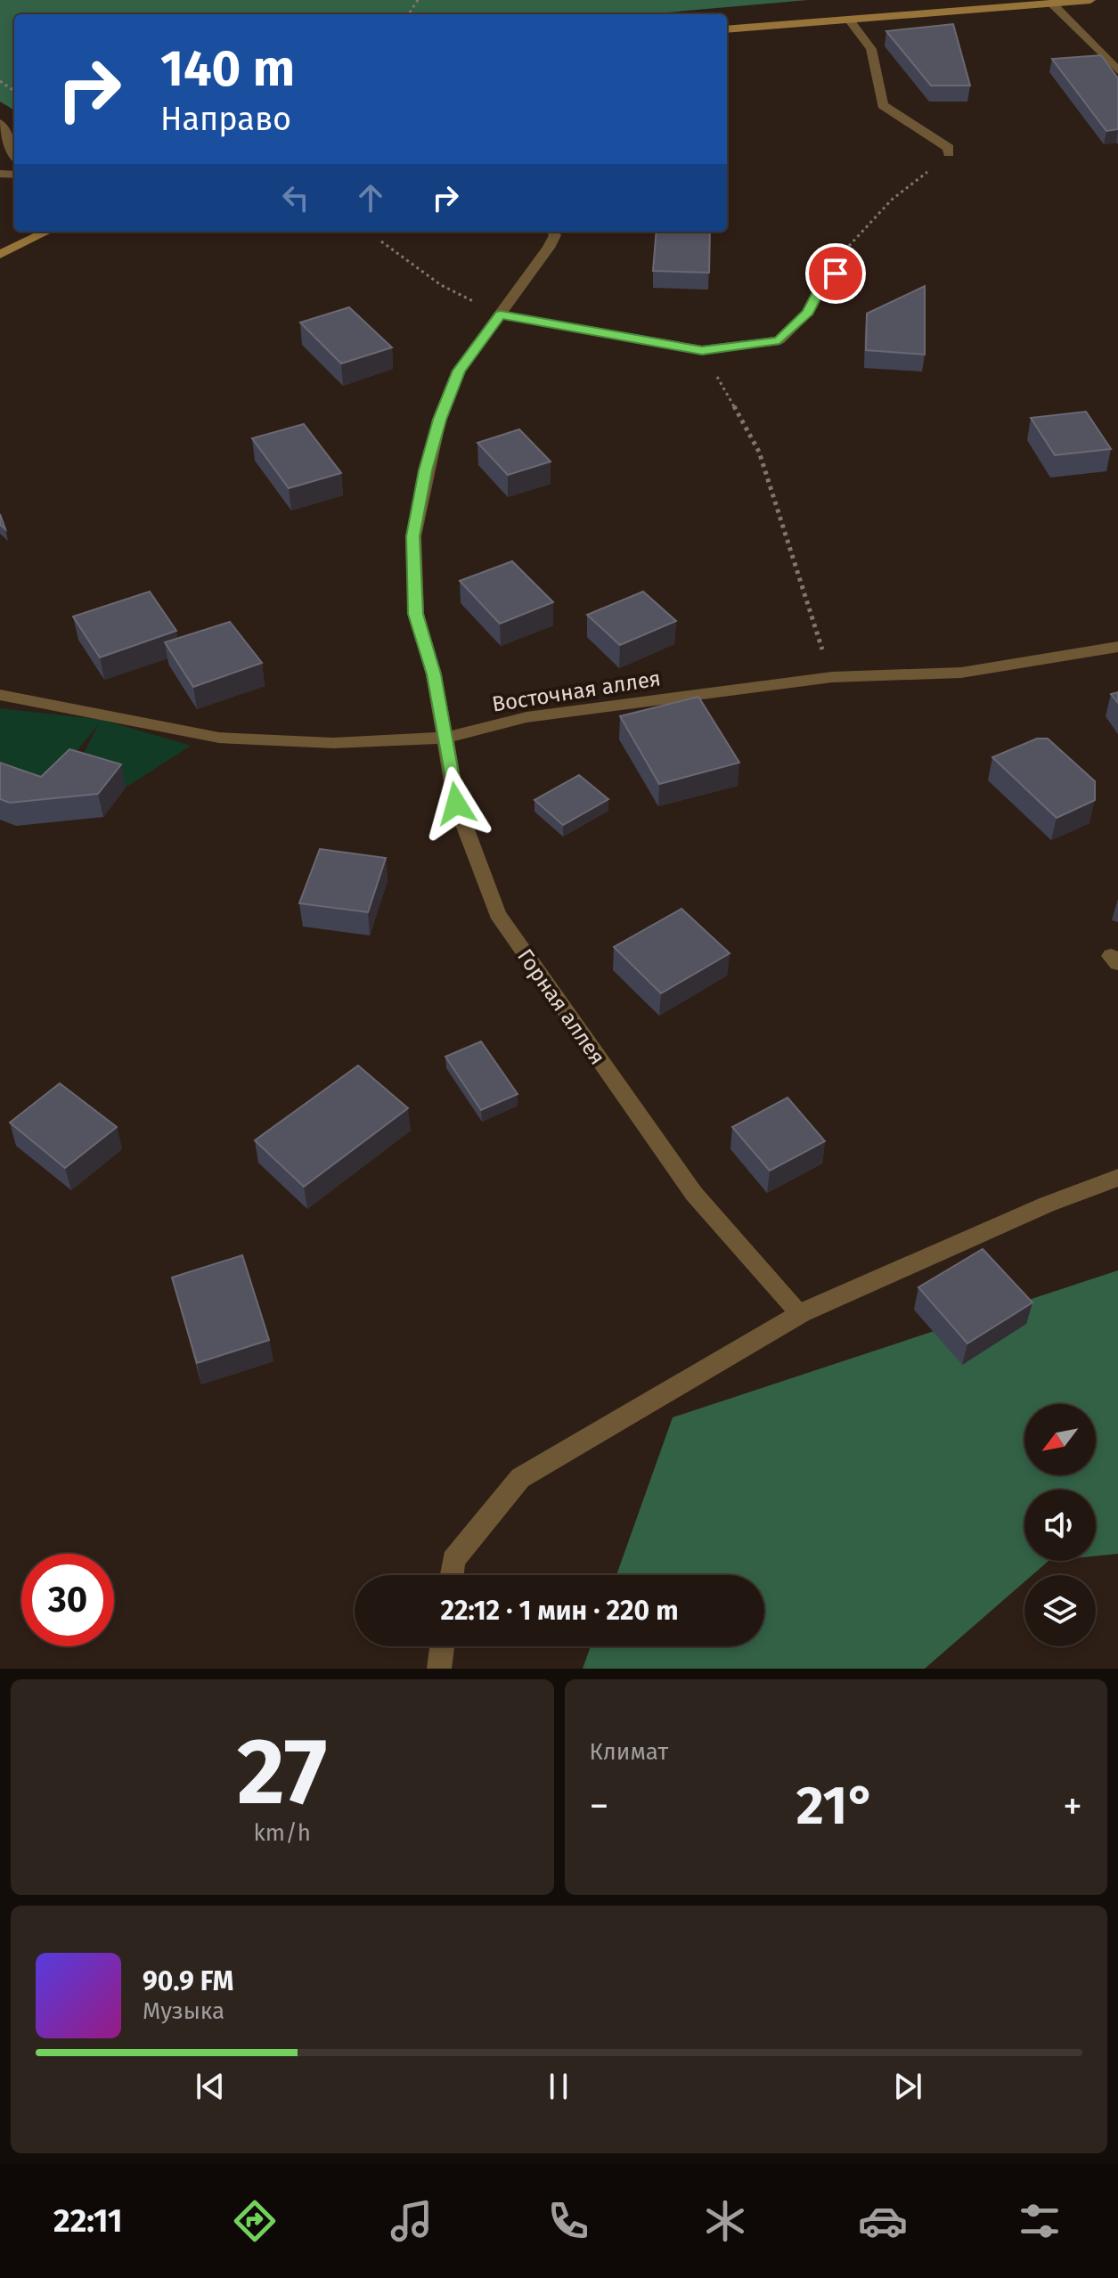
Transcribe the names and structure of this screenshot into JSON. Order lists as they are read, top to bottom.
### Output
{
  "streets": {
    "street": ["Восточная аллея", "Горная аллея"]
  },
  "crossings": [
    ["Восточная аллея", "Горная аллея"]
  ],
  "north": "bottom left",
  "page": {
    "turn": ["140 m", "Направо"],
    "limit": "30",
    "trip": "22:12 · 1 мин · 220 m",
    "tile": [
      ["27", "km/h"],
      "Климат"
    ],
    "heat": ["−", "21°", "+"],
    "song": ["90.9 FM", "Музыка"],
    "tabs": "22:11"
  }
}
